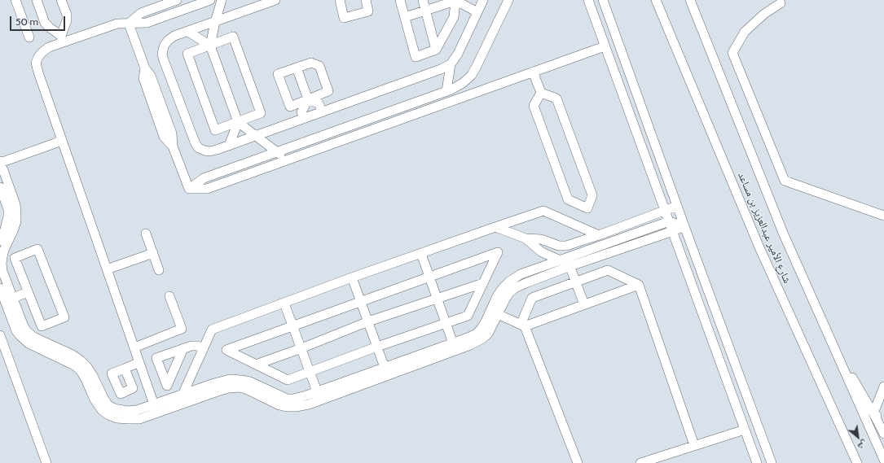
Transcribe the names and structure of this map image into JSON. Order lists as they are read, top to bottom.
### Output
{
  "streets": {
    "street": ["شارع الأمير عبدالعزيز بن مساعد"]
  },
  "scale_bar": "50 m",
  "north": "bottom right"
}
